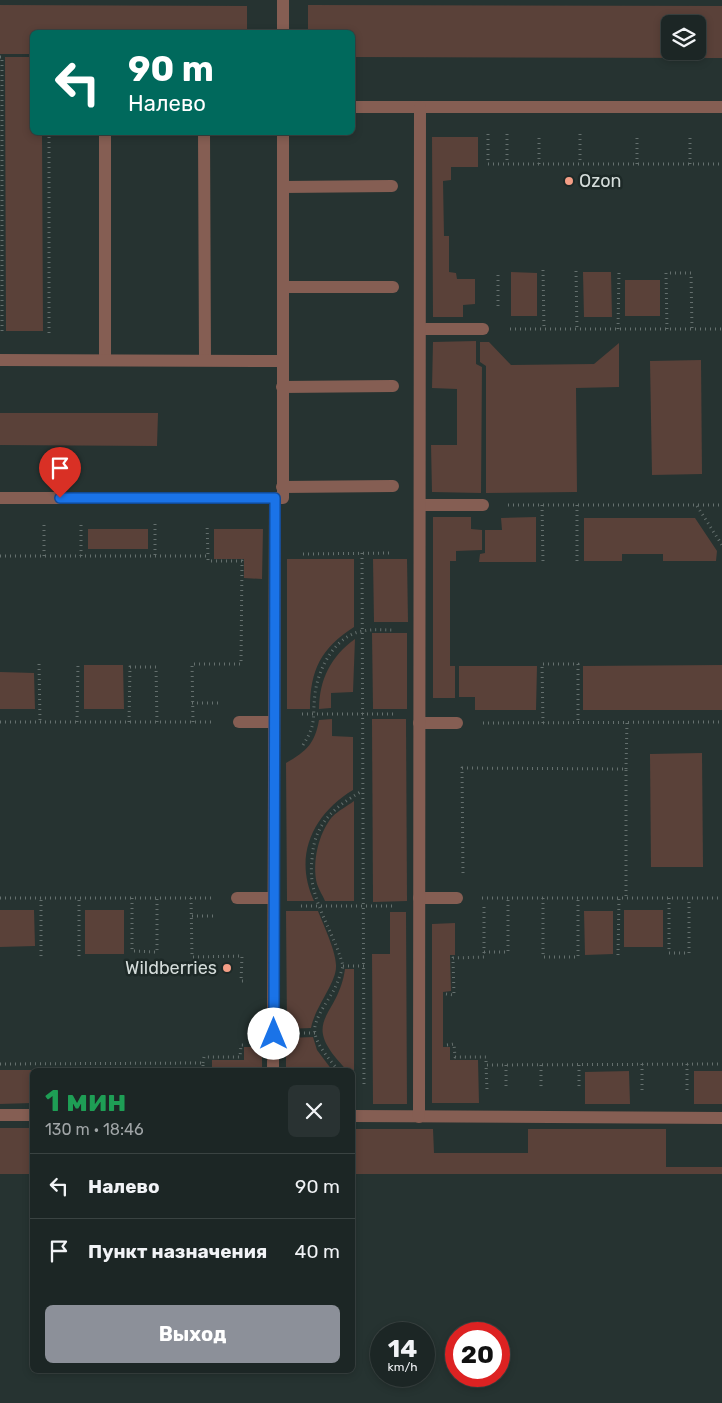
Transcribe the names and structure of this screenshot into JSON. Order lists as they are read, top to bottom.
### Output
{
  "places": ["Ozon", "Wildberries"],
  "page": {
    "turn": ["90 m", "Налево"],
    "heading": ["1 мин", "130 m · 18:46"],
    "list": [
      {
        "name": "Налево",
        "value": "90 m"
      },
      {
        "name": "Пункт назначения",
        "value": "40 m"
      }
    ],
    "buttons": "Выход",
    "speed": "14 km/h",
    "limit": "20"
  }
}
